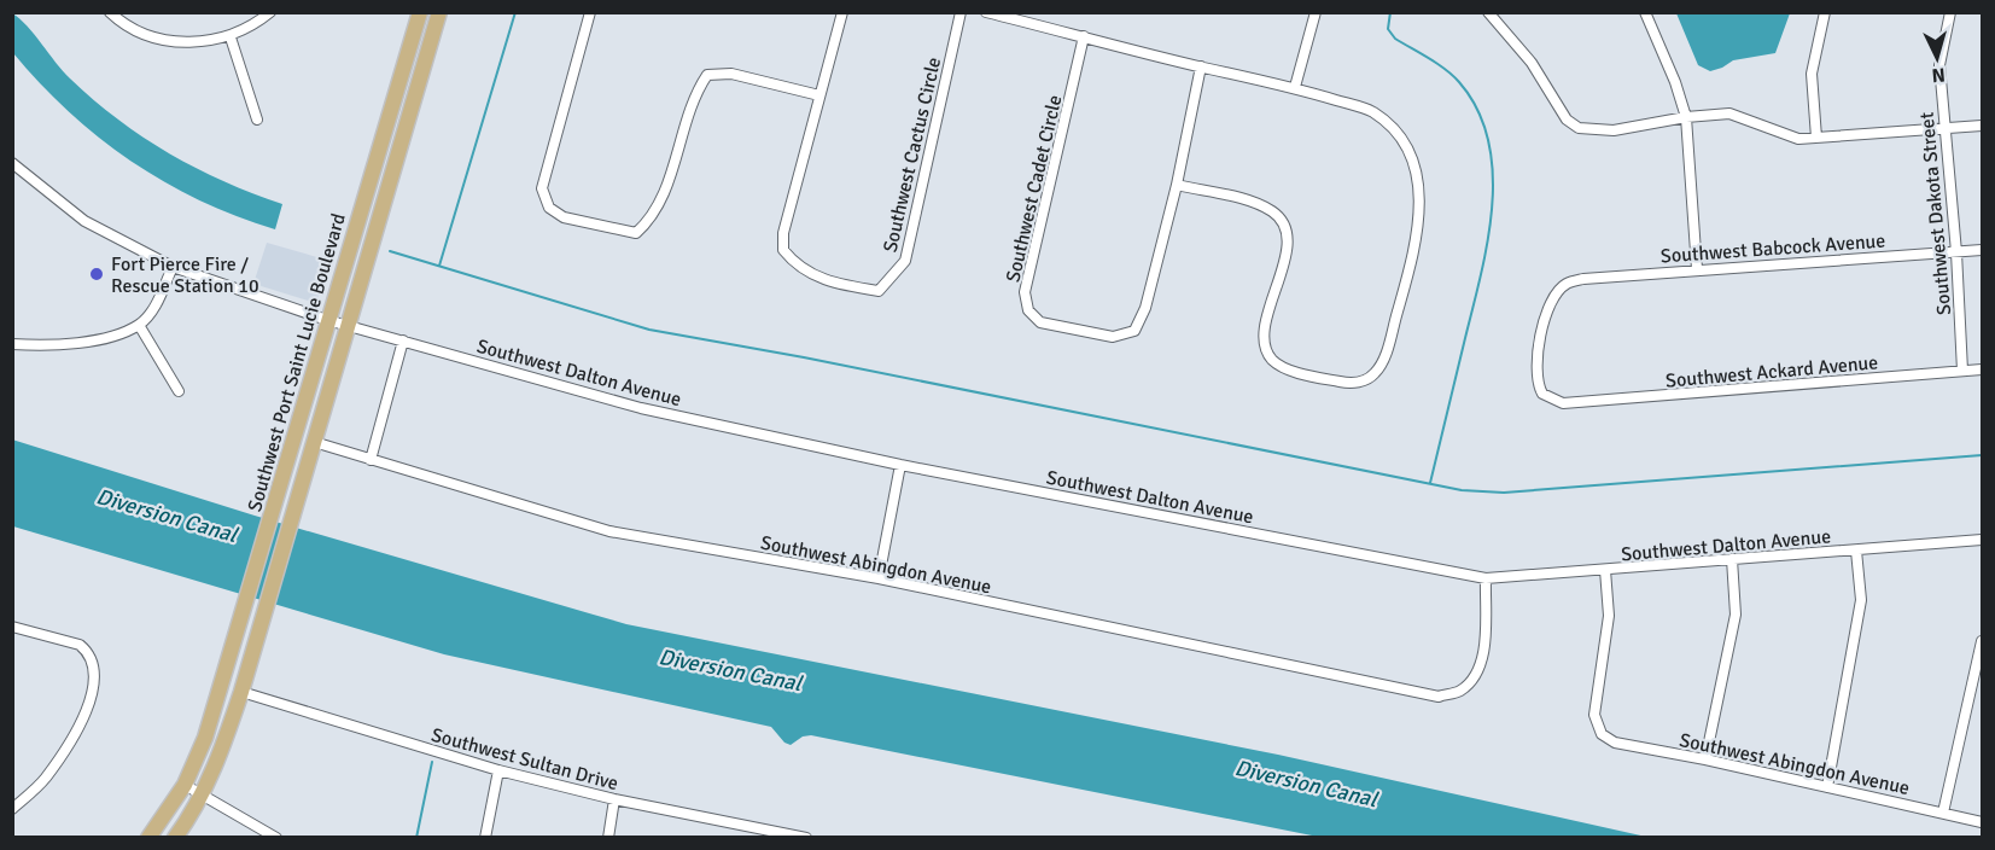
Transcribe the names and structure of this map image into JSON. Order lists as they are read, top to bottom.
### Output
{
  "streets": {
    "main road": ["Southwest Port Saint Lucie Boulevard"],
    "street": [
      "Southwest Cactus Circle",
      "Southwest Cadet Circle",
      "Southwest Dakota Street",
      "Southwest Babcock Avenue",
      "Southwest Ackard Avenue",
      "Southwest Dalton Avenue",
      "Southwest Abingdon Avenue",
      "Southwest Sultan Drive"
    ]
  },
  "crossings": [
    ["Southwest Dakota Street", "Southwest Babcock Avenue"],
    ["Southwest Dakota Street", "Southwest Ackard Avenue"],
    ["Southwest Babcock Avenue", "Southwest Ackard Avenue"],
    ["Southwest Port Saint Lucie Boulevard", "Southwest Dalton Avenue"],
    ["Southwest Port Saint Lucie Boulevard", "Southwest Abingdon Avenue"],
    ["Southwest Port Saint Lucie Boulevard", "Southwest Sultan Drive"],
    ["Southwest Dalton Avenue", "Southwest Abingdon Avenue"]
  ],
  "water": ["Diversion Canal"],
  "places": ["Fort Pierce Fire / Rescue Station 10"],
  "north": "bottom"
}
